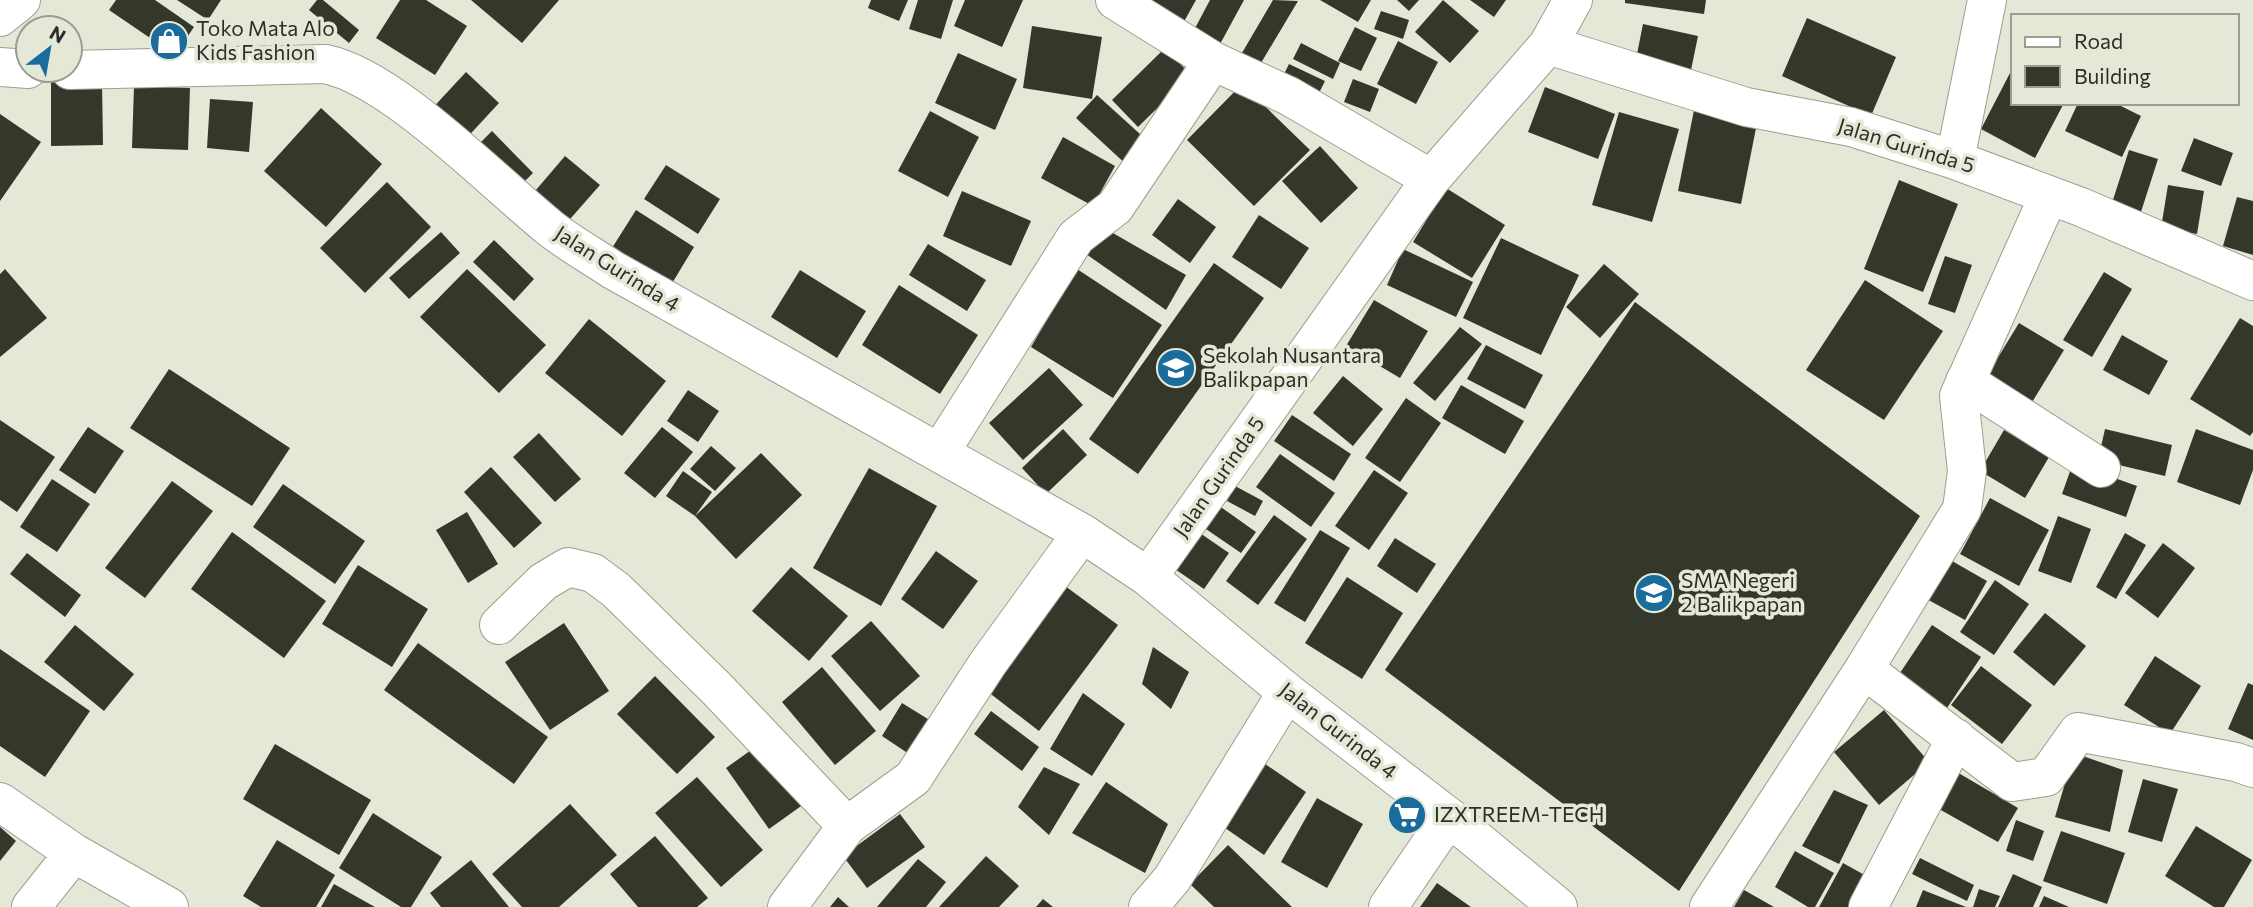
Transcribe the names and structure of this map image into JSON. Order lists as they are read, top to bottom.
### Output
{
  "streets": {
    "main road": ["Jalan Gurinda 5", "Jalan Gurinda 4"]
  },
  "crossings": [
    ["Jalan Gurinda 5", "Jalan Gurinda 4"]
  ],
  "places": {
    "shop": ["Toko Mata Alo Kids Fashion"],
    "school or university": ["Sekolah Nusantara Balikpapan", "SMA Negeri 2 Balikpapan"],
    "supermarket": ["IZXTREEM-TECH"]
  },
  "legend": ["Road", "Building"],
  "north": "top right"
}
